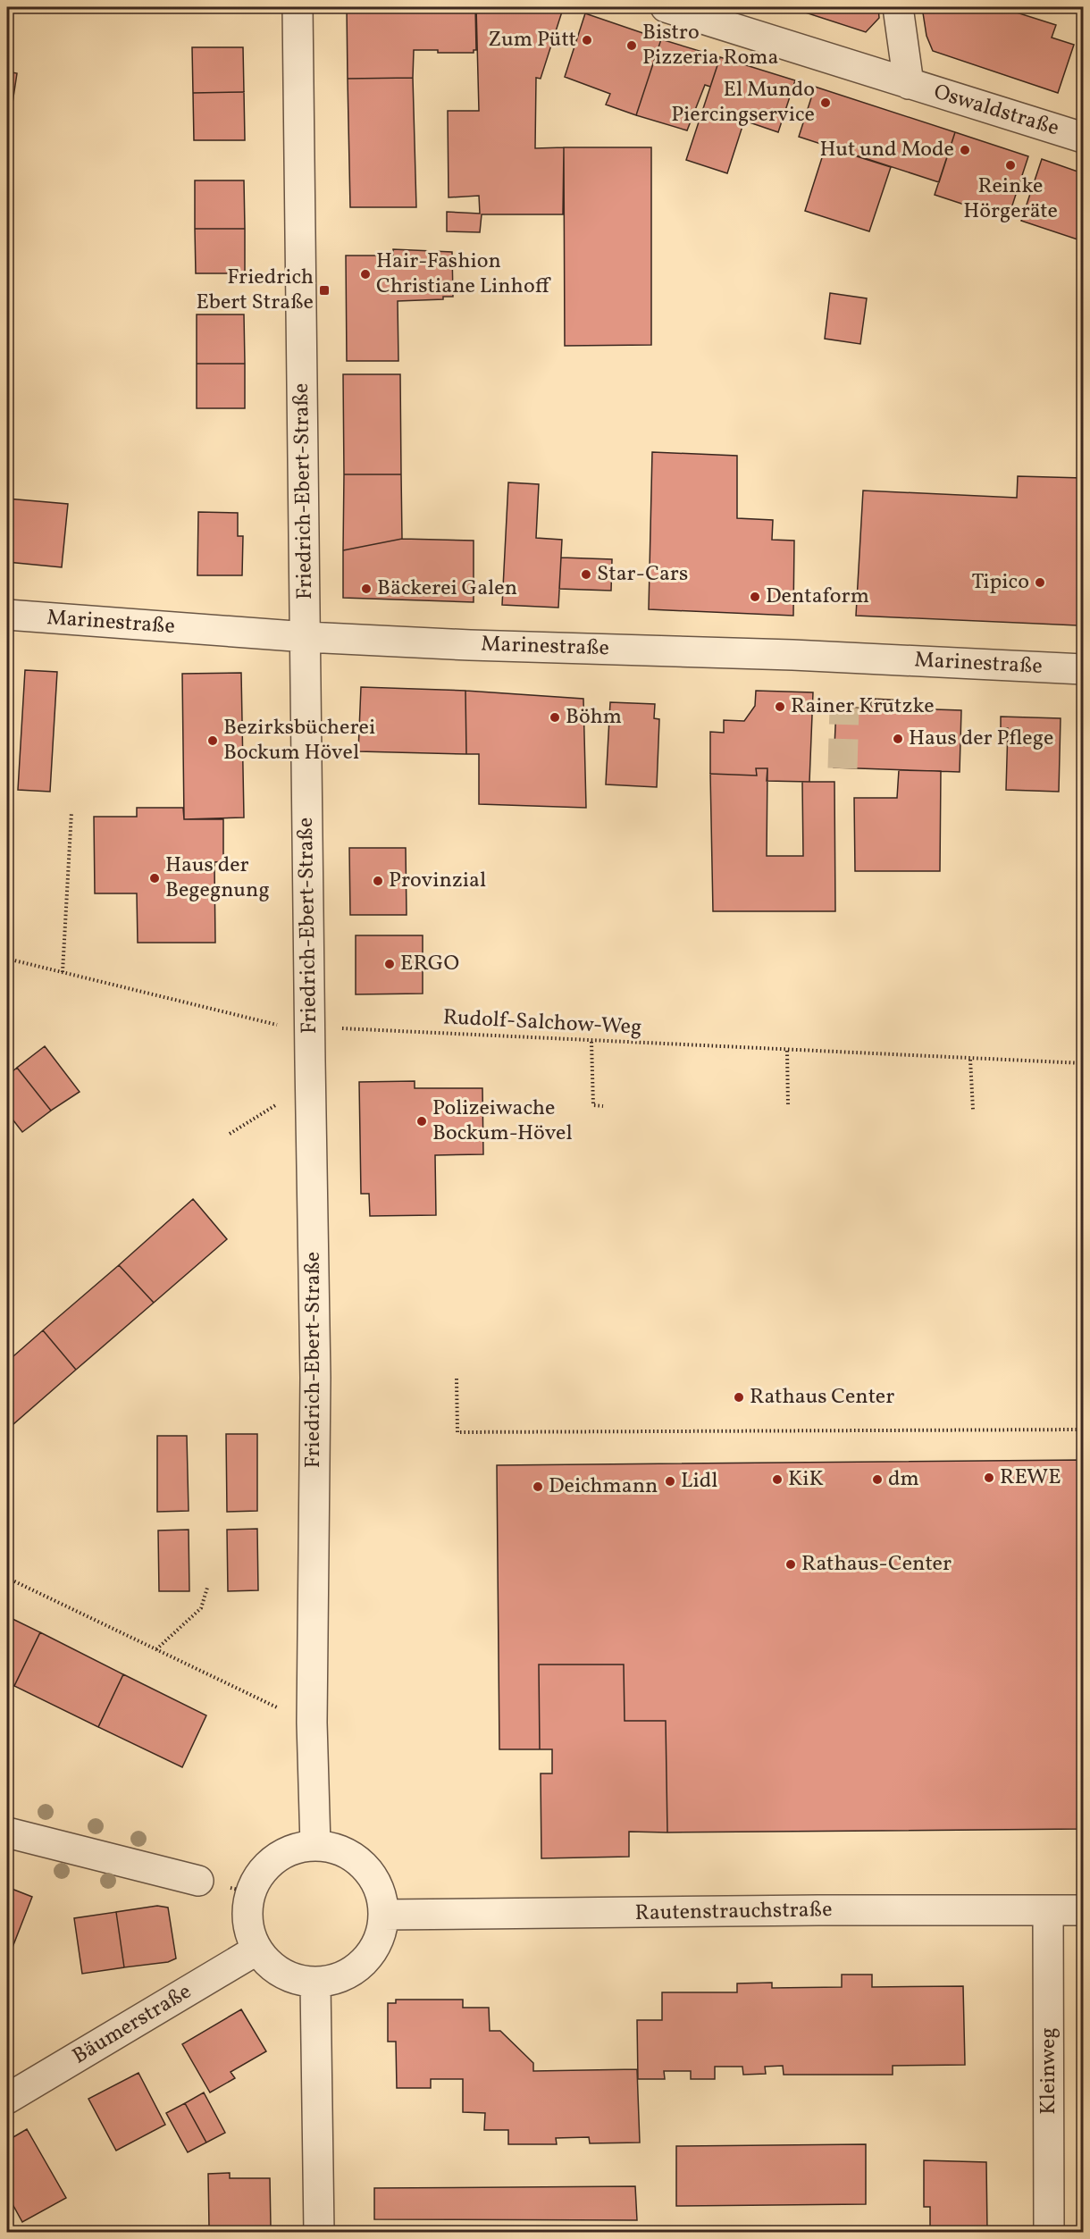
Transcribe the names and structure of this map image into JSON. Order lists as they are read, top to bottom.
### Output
{
  "streets": {
    "street": [
      "Oswaldstraße",
      "Friedrich-Ebert-Straße",
      "Marinestraße",
      "Rautenstrauchstraße",
      "Bäumerstraße",
      "Kleinweg"
    ],
    "path": ["Rudolf-Salchow-Weg"]
  },
  "crossings": [
    ["Friedrich-Ebert-Straße", "Marinestraße"],
    ["Friedrich-Ebert-Straße", "Rudolf-Salchow-Weg"],
    ["Friedrich-Ebert-Straße", "Rautenstrauchstraße"],
    ["Friedrich-Ebert-Straße", "Bäumerstraße"],
    ["Rautenstrauchstraße", "Bäumerstraße"],
    ["Rautenstrauchstraße", "Kleinweg"]
  ],
  "places": {
    "other": [
      "Zum Pütt",
      "Bistro Pizzeria Roma",
      "El Mundo Piercingservice",
      "Hut und Mode",
      "Reinke Hörgeräte",
      "Hair-Fashion Christiane Linhoff",
      "Star-Cars",
      "Tipico",
      "Bäckerei Galen",
      "Dentaform",
      "Rainer Krutzke",
      "Böhm",
      "Haus der Pflege",
      "Bezirksbücherei Bockum Hövel",
      "Haus der Begegnung",
      "Provinzial",
      "ERGO",
      "Polizeiwache Bockum-Hövel",
      "Rathaus Center",
      "REWE",
      "KiK",
      "dm",
      "Lidl",
      "Deichmann",
      "Rathaus-Center"
    ],
    "transit": ["Friedrich Ebert Straße"]
  }
}
